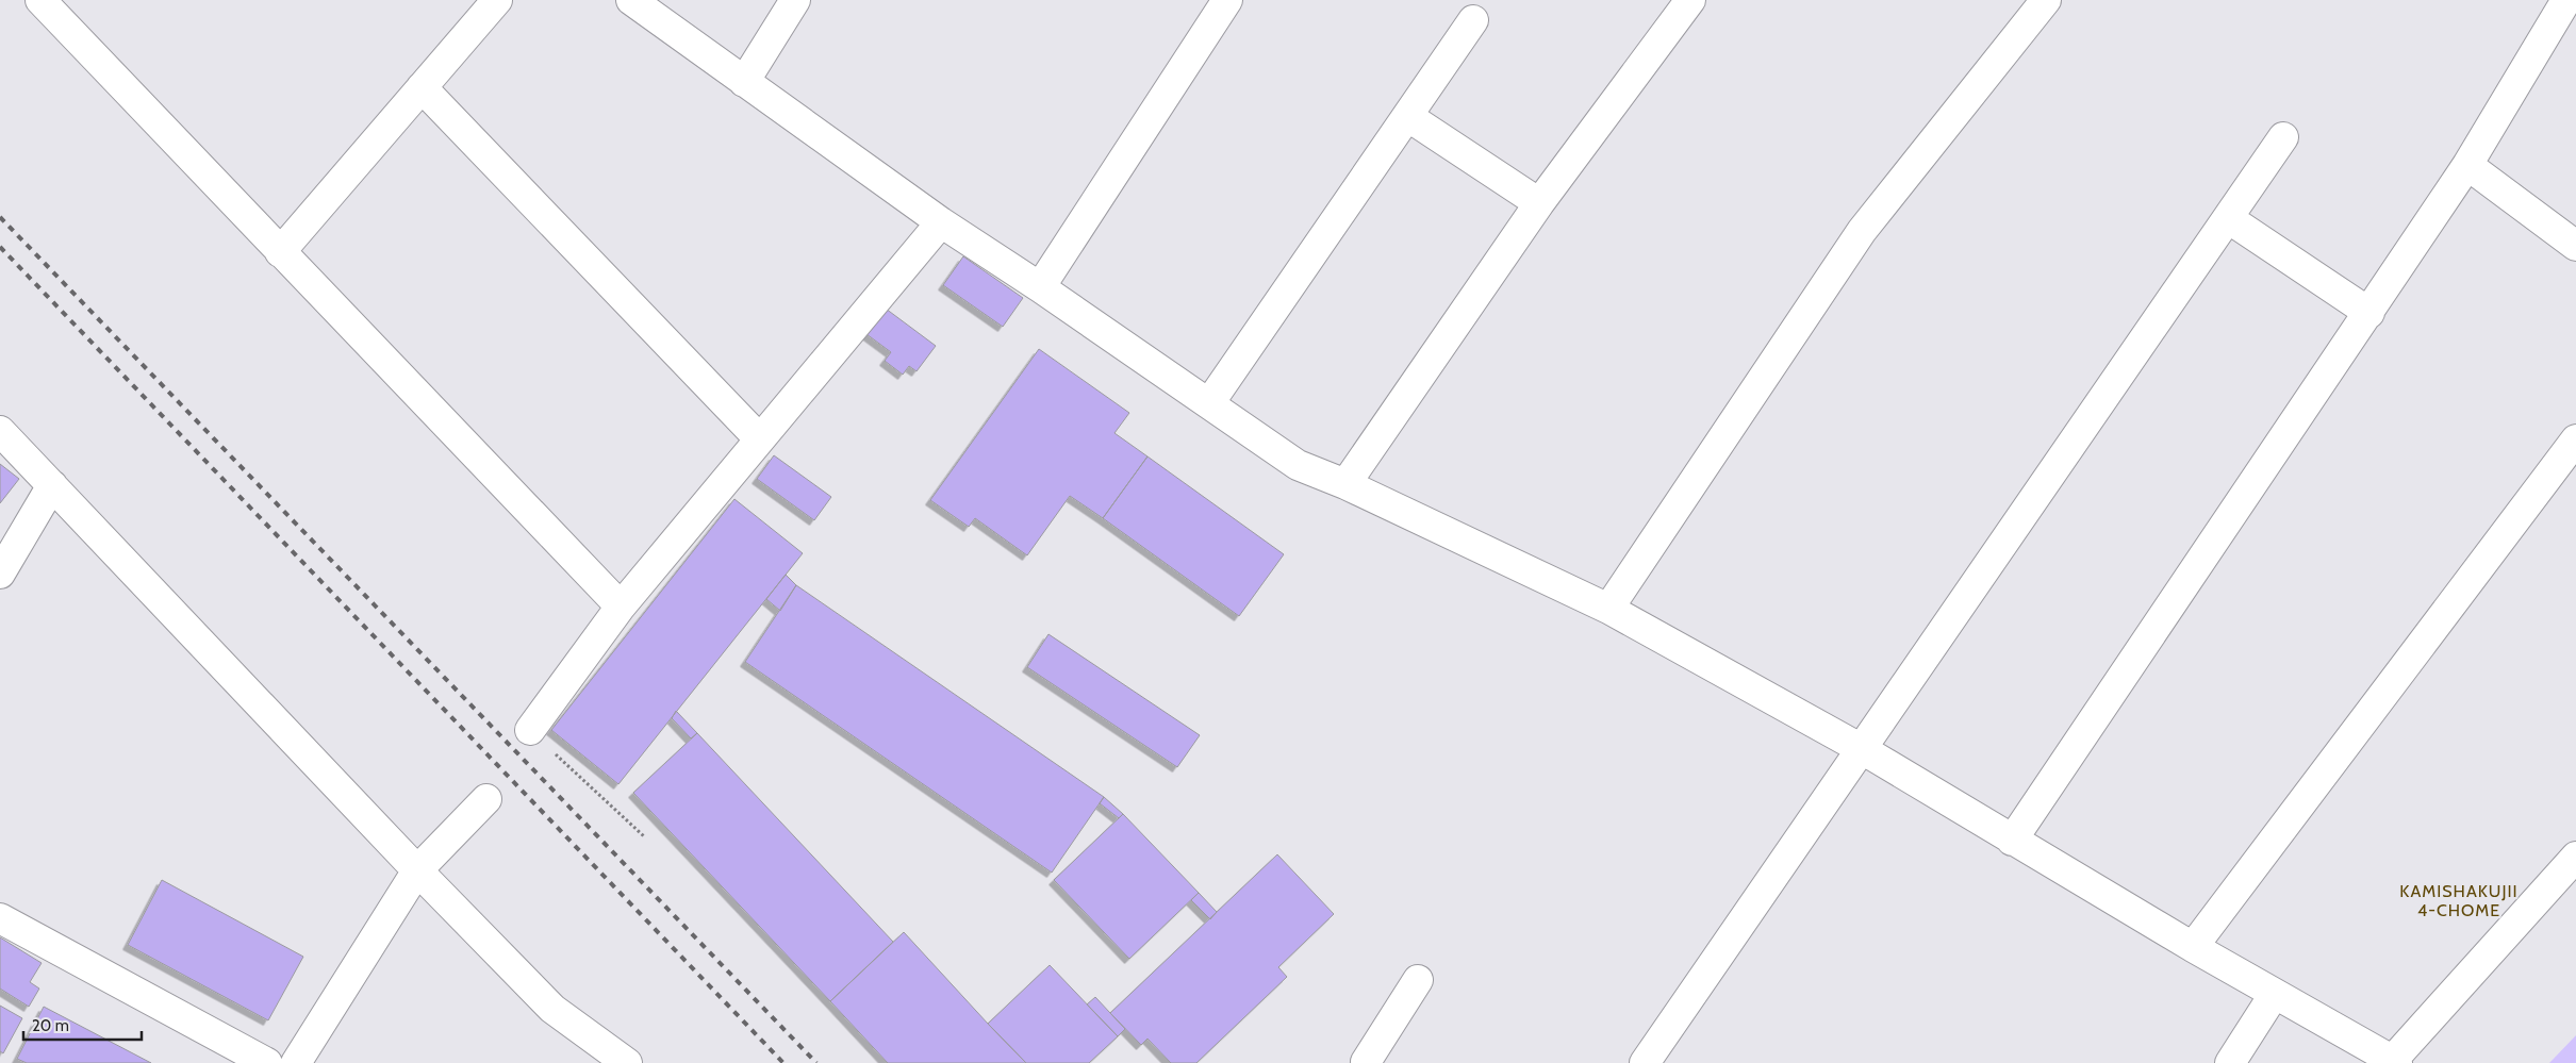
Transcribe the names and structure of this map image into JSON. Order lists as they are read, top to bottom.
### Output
{
  "districts": ["KAMISHAKUJII 4-CHOME"],
  "scale_bar": "20 m"
}
